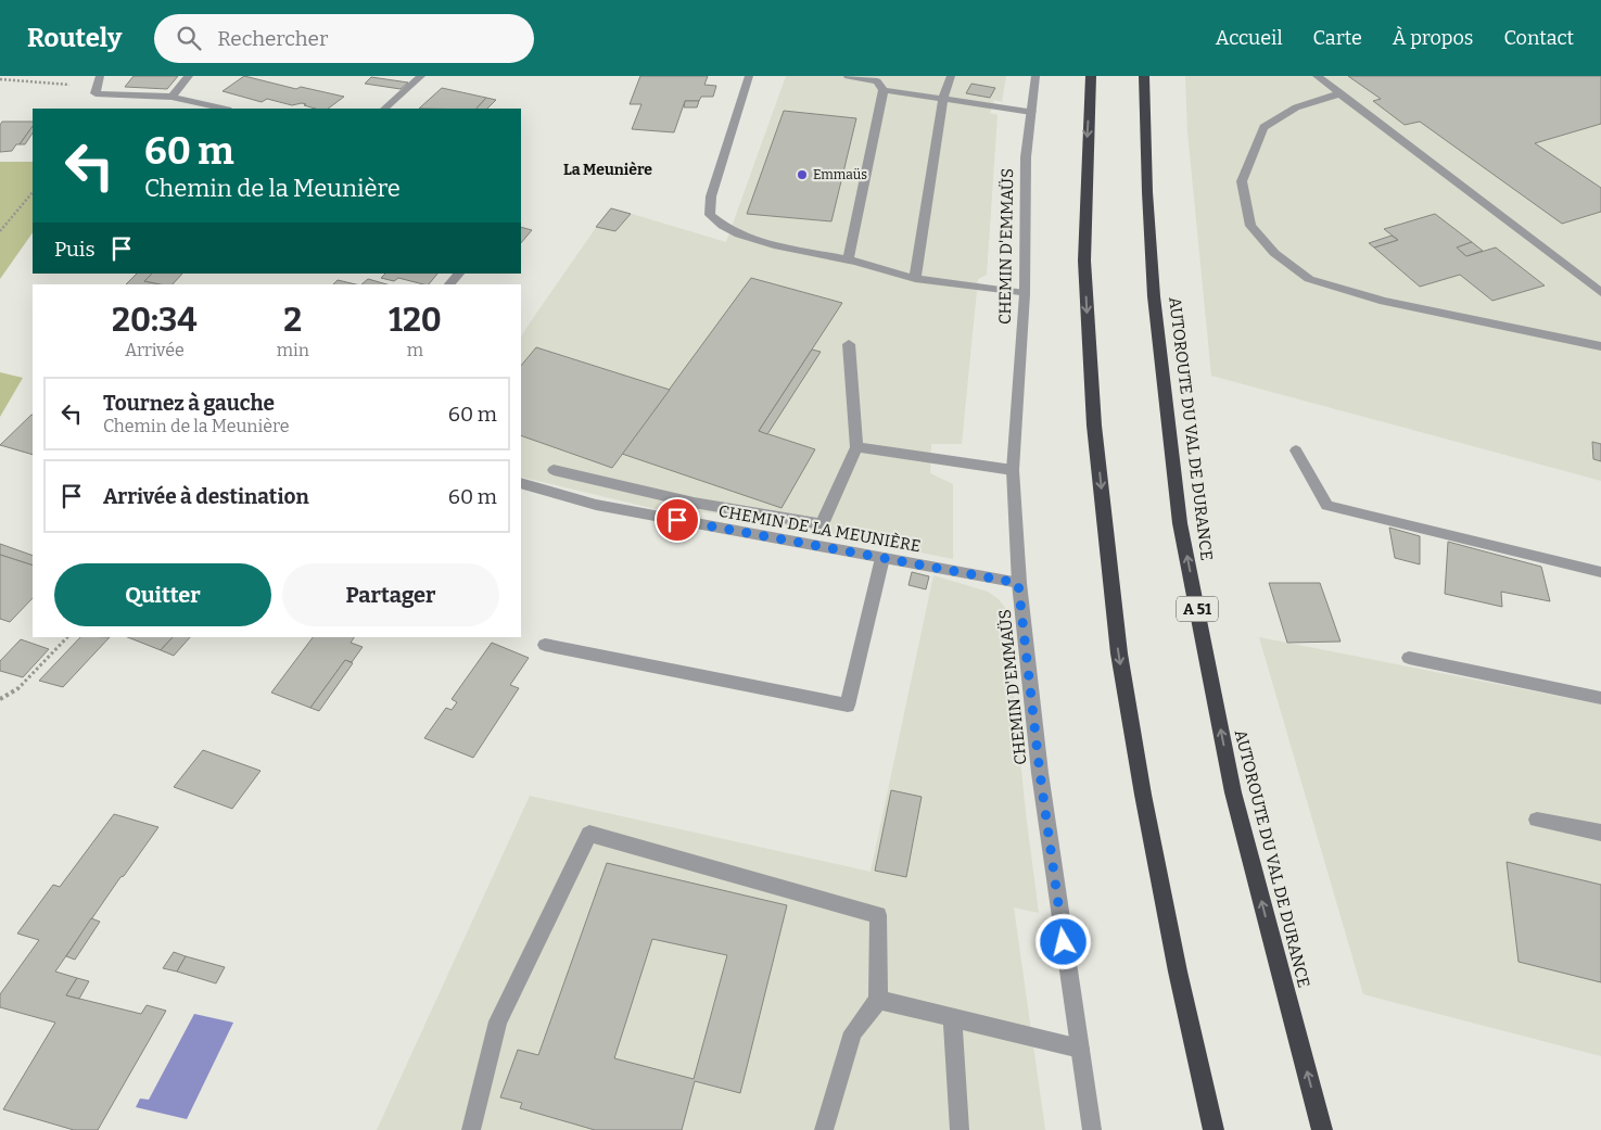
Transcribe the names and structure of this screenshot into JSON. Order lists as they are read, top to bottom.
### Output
{
  "streets": {
    "highway": ["AUTOROUTE DU VAL DE DURANCE", "A 51"],
    "street": ["CHEMIN D'EMMAÜS", "CHEMIN DE LA MEUNIÈRE"]
  },
  "crossings": [
    ["CHEMIN D'EMMAÜS", "CHEMIN DE LA MEUNIÈRE"]
  ],
  "districts": ["La Meunière"],
  "places": ["Emmaüs"],
  "page": {
    "header": "Routely",
    "search": "Rechercher",
    "nav": [
      "Accueil",
      "Carte",
      "À propos",
      "Contact"
    ],
    "turn": ["60 m", "Chemin de la Meunière"],
    "then": "Puis",
    "eta": [
      "20:34",
      "Arrivée",
      "2",
      "min",
      "120",
      "m"
    ],
    "list": [
      {
        "name": "Tournez à gauche",
        "note": "Chemin de la Meunière",
        "value": "60 m"
      },
      {
        "name": "Arrivée à destination",
        "value": "60 m"
      }
    ],
    "buttons": ["Quitter", "Partager"]
  }
}
